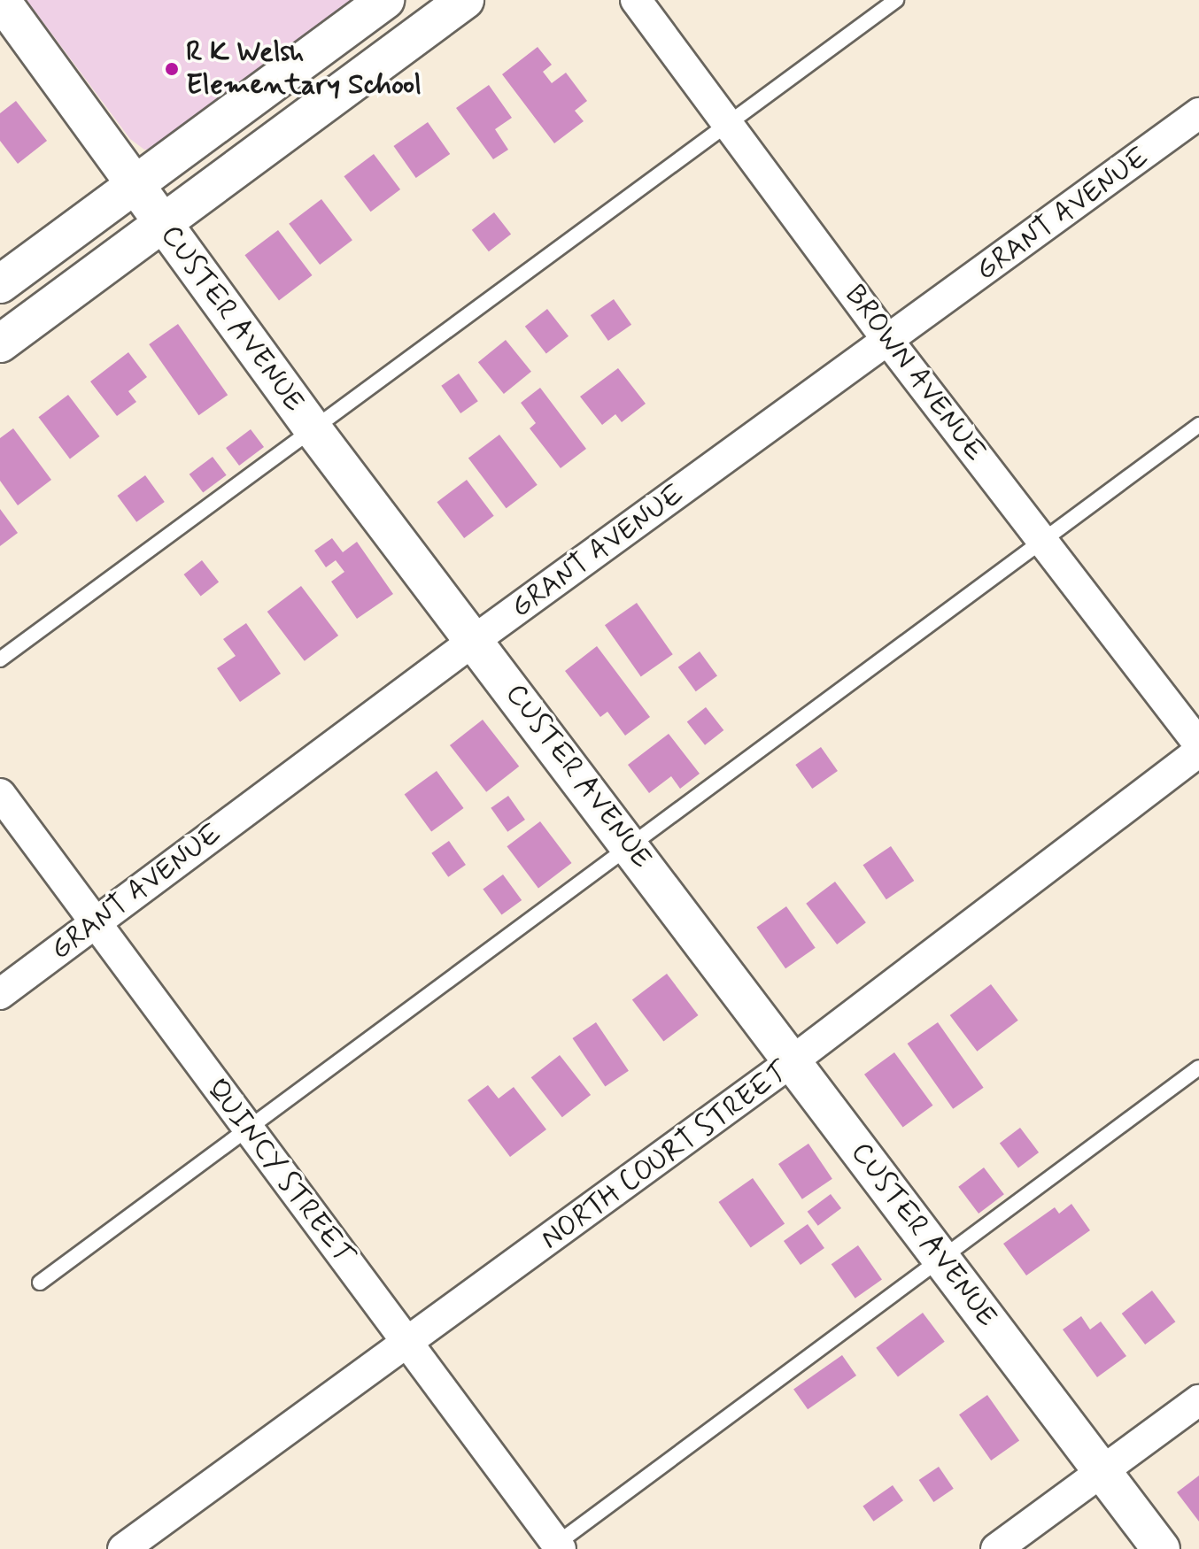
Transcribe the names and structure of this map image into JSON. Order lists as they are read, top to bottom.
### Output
{
  "streets": {
    "street": [
      "GRANT AVENUE",
      "CUSTER AVENUE",
      "BROWN AVENUE",
      "NORTH COURT STREET",
      "QUINCY STREET"
    ]
  },
  "crossings": [
    ["GRANT AVENUE", "CUSTER AVENUE"],
    ["GRANT AVENUE", "BROWN AVENUE"],
    ["GRANT AVENUE", "QUINCY STREET"],
    ["CUSTER AVENUE", "NORTH COURT STREET"],
    ["NORTH COURT STREET", "QUINCY STREET"]
  ],
  "places": ["R K Welsh Elementary School"]
}
